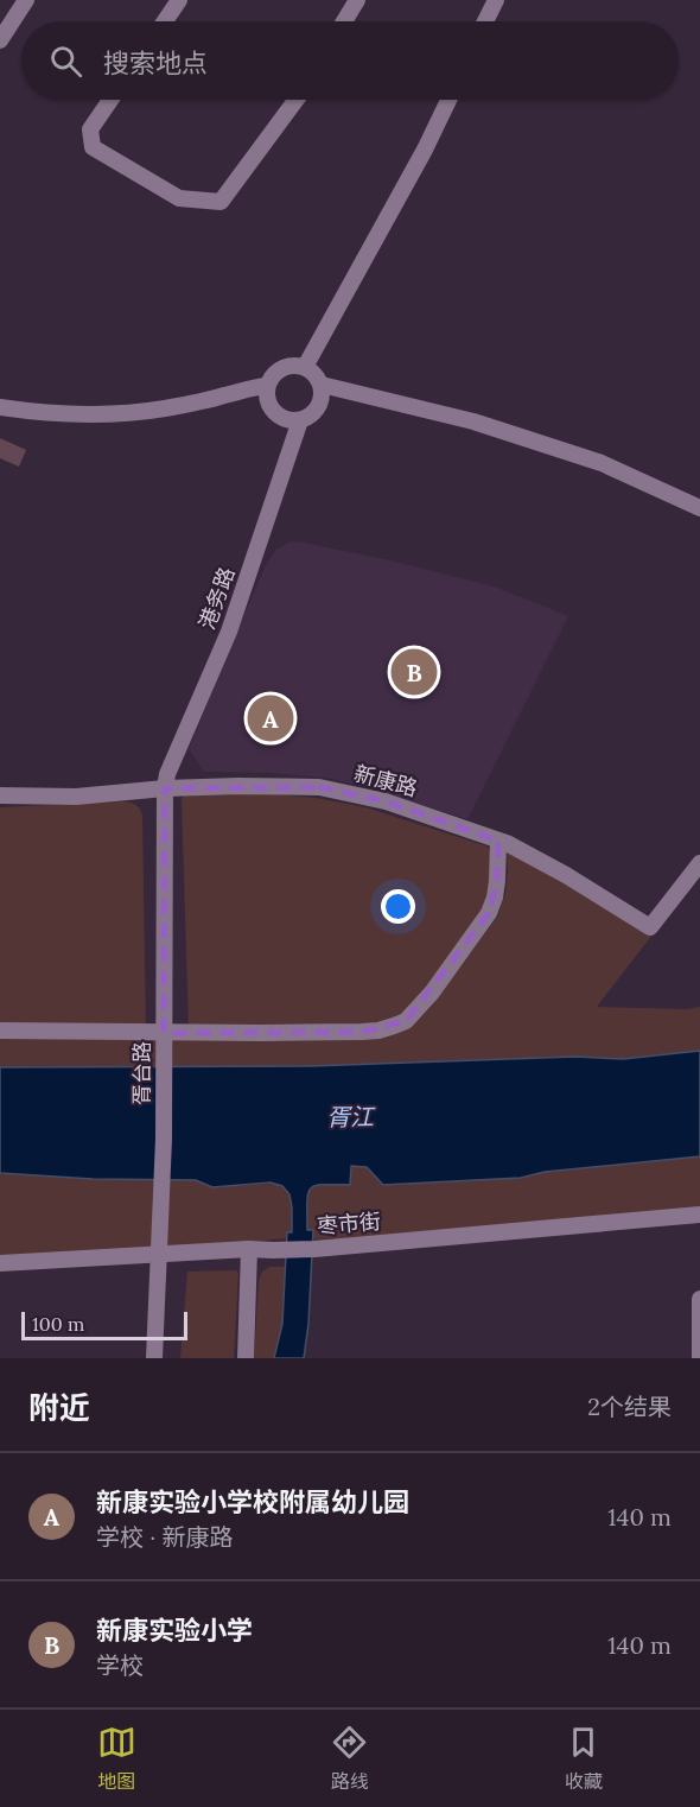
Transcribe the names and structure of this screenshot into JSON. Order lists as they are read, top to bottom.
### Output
{
  "streets": {
    "street": [
      "港务路",
      "新康路",
      "胥台路",
      "枣市街"
    ]
  },
  "crossings": [
    ["港务路", "新康路"],
    ["港务路", "胥台路"],
    ["新康路", "胥台路"]
  ],
  "water": ["胥江"],
  "scale_bar": "100 m",
  "page": {
    "search": "搜索地点",
    "pins": ["B", "A"],
    "scale": "100 m",
    "heading": ["附近", "2个结果"],
    "list": [
      {
        "mark": "A",
        "name": "新康实验小学校附属幼儿园",
        "note": "学校 · 新康路",
        "value": "140 m"
      },
      {
        "mark": "B",
        "name": "新康实验小学",
        "note": "学校",
        "value": "140 m"
      }
    ],
    "nav": ["地图", "路线", "收藏"]
  }
}
